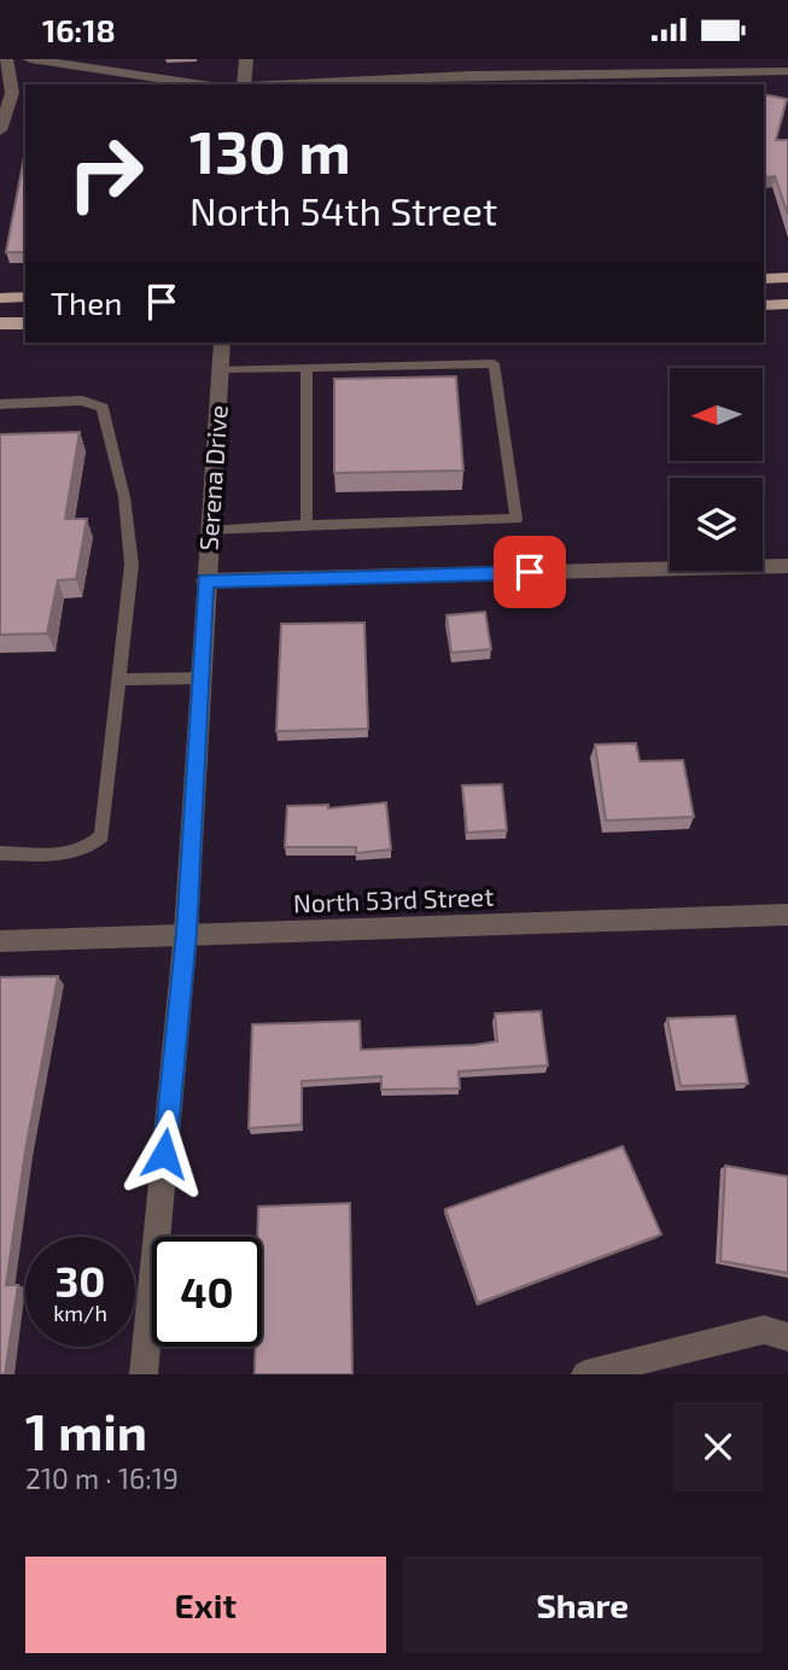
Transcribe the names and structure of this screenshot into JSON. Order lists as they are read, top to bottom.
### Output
{
  "streets": {
    "street": ["Serena Drive", "North 53rd Street"]
  },
  "crossings": [
    ["Serena Drive", "North 53rd Street"]
  ],
  "north": "left",
  "page": {
    "status": "16:18",
    "turn": ["130 m", "North 54th Street"],
    "then": "Then",
    "speed": "30 km/h",
    "limit": "40",
    "heading": ["1 min", "210 m · 16:19"],
    "buttons": ["Exit", "Share"]
  }
}
